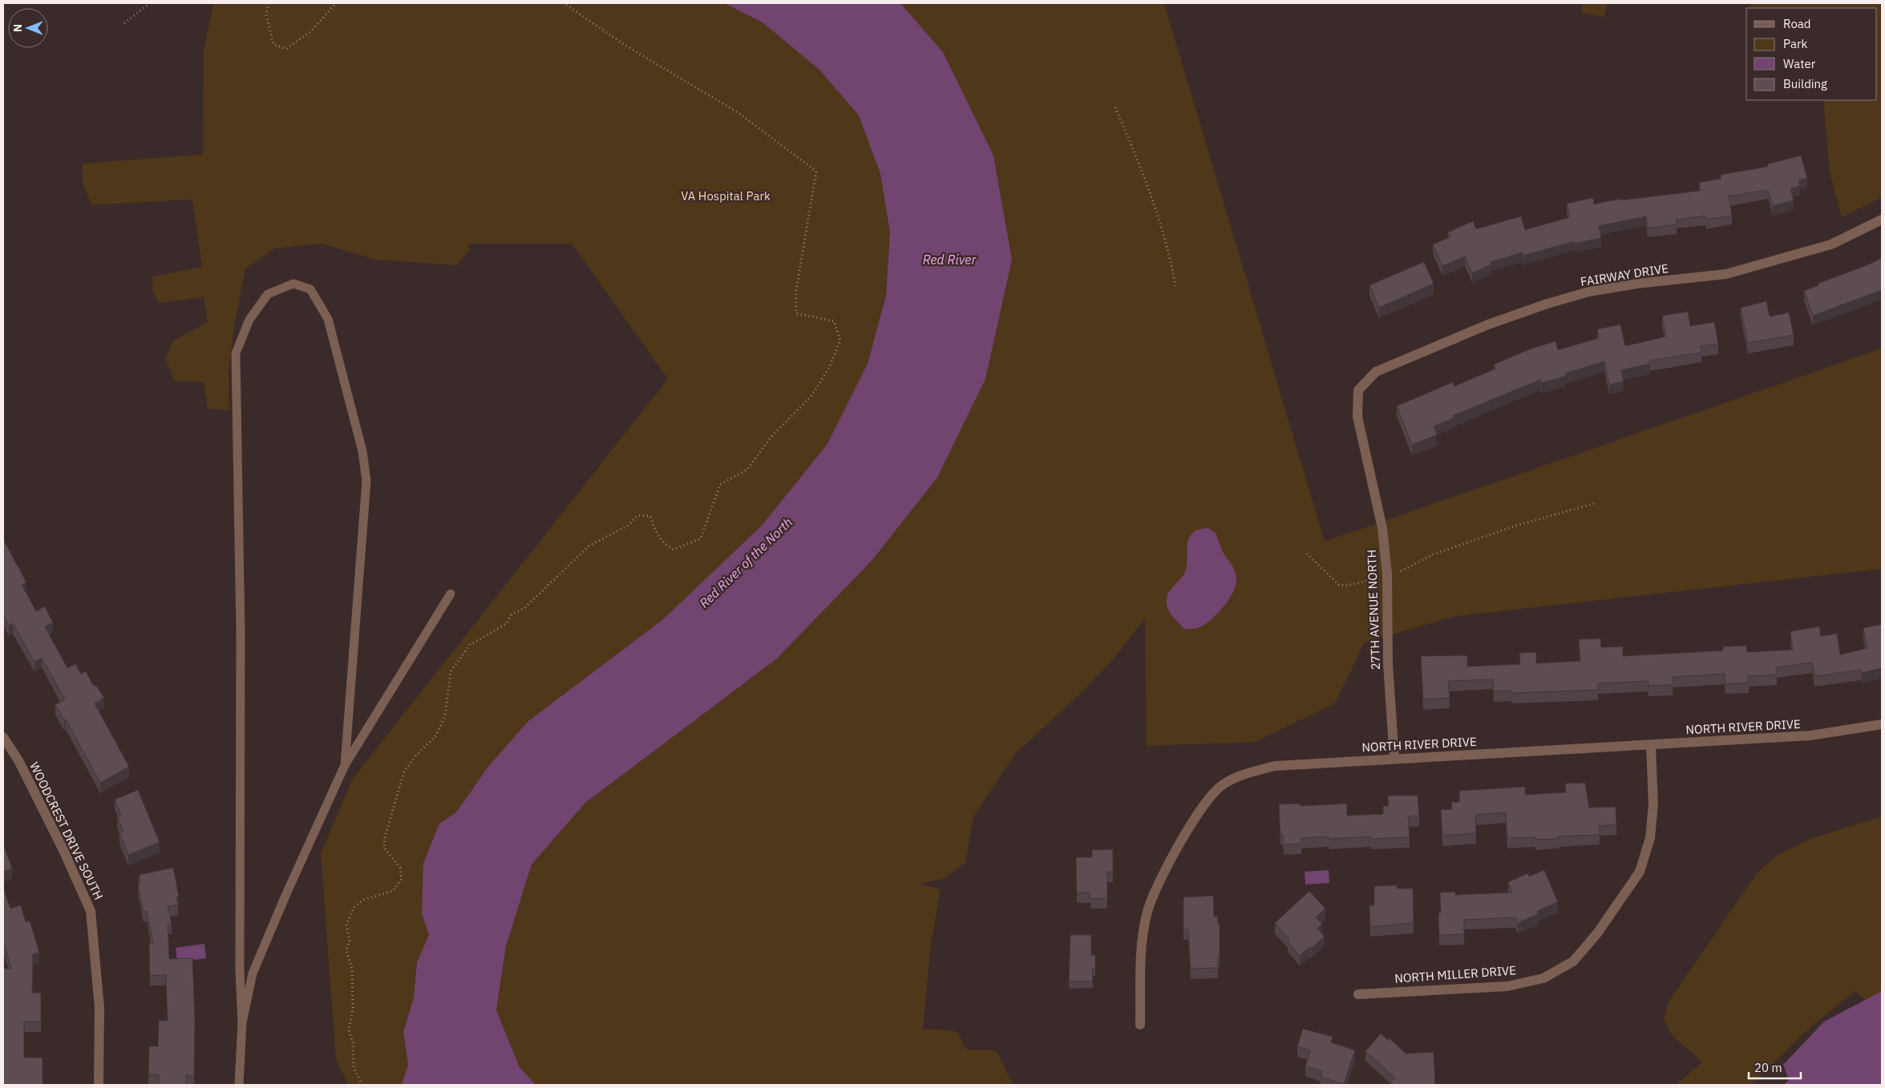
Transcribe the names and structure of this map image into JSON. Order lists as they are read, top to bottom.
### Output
{
  "streets": {
    "street": [
      "FAIRWAY DRIVE",
      "27TH AVENUE NORTH",
      "NORTH RIVER DRIVE",
      "WOODCREST DRIVE SOUTH",
      "NORTH MILLER DRIVE"
    ]
  },
  "crossings": [
    ["FAIRWAY DRIVE", "27TH AVENUE NORTH"],
    ["27TH AVENUE NORTH", "NORTH RIVER DRIVE"],
    ["NORTH RIVER DRIVE", "NORTH MILLER DRIVE"]
  ],
  "water": ["Red River", "Red River of the North"],
  "parks": ["VA Hospital Park"],
  "legend": [
    "Road",
    "Park",
    "Water",
    "Building"
  ],
  "scale_bar": "20 m",
  "north": "left"
}
